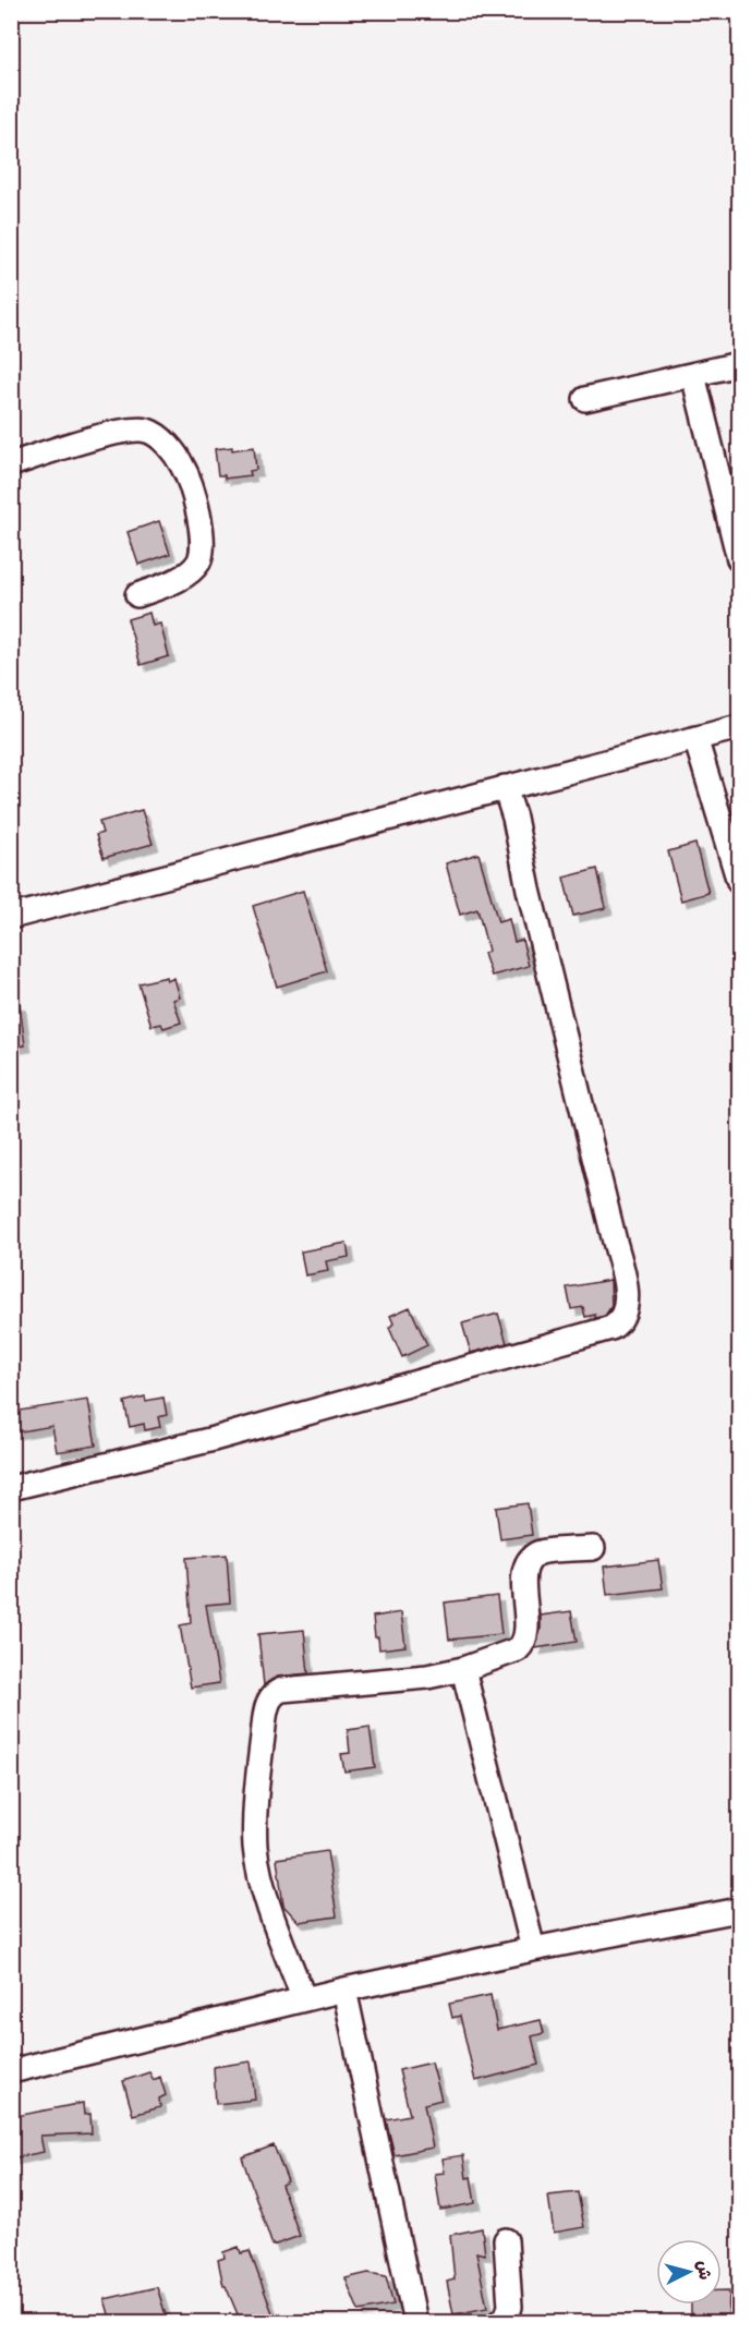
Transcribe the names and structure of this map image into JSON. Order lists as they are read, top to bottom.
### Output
{
  "north": "right"
}
